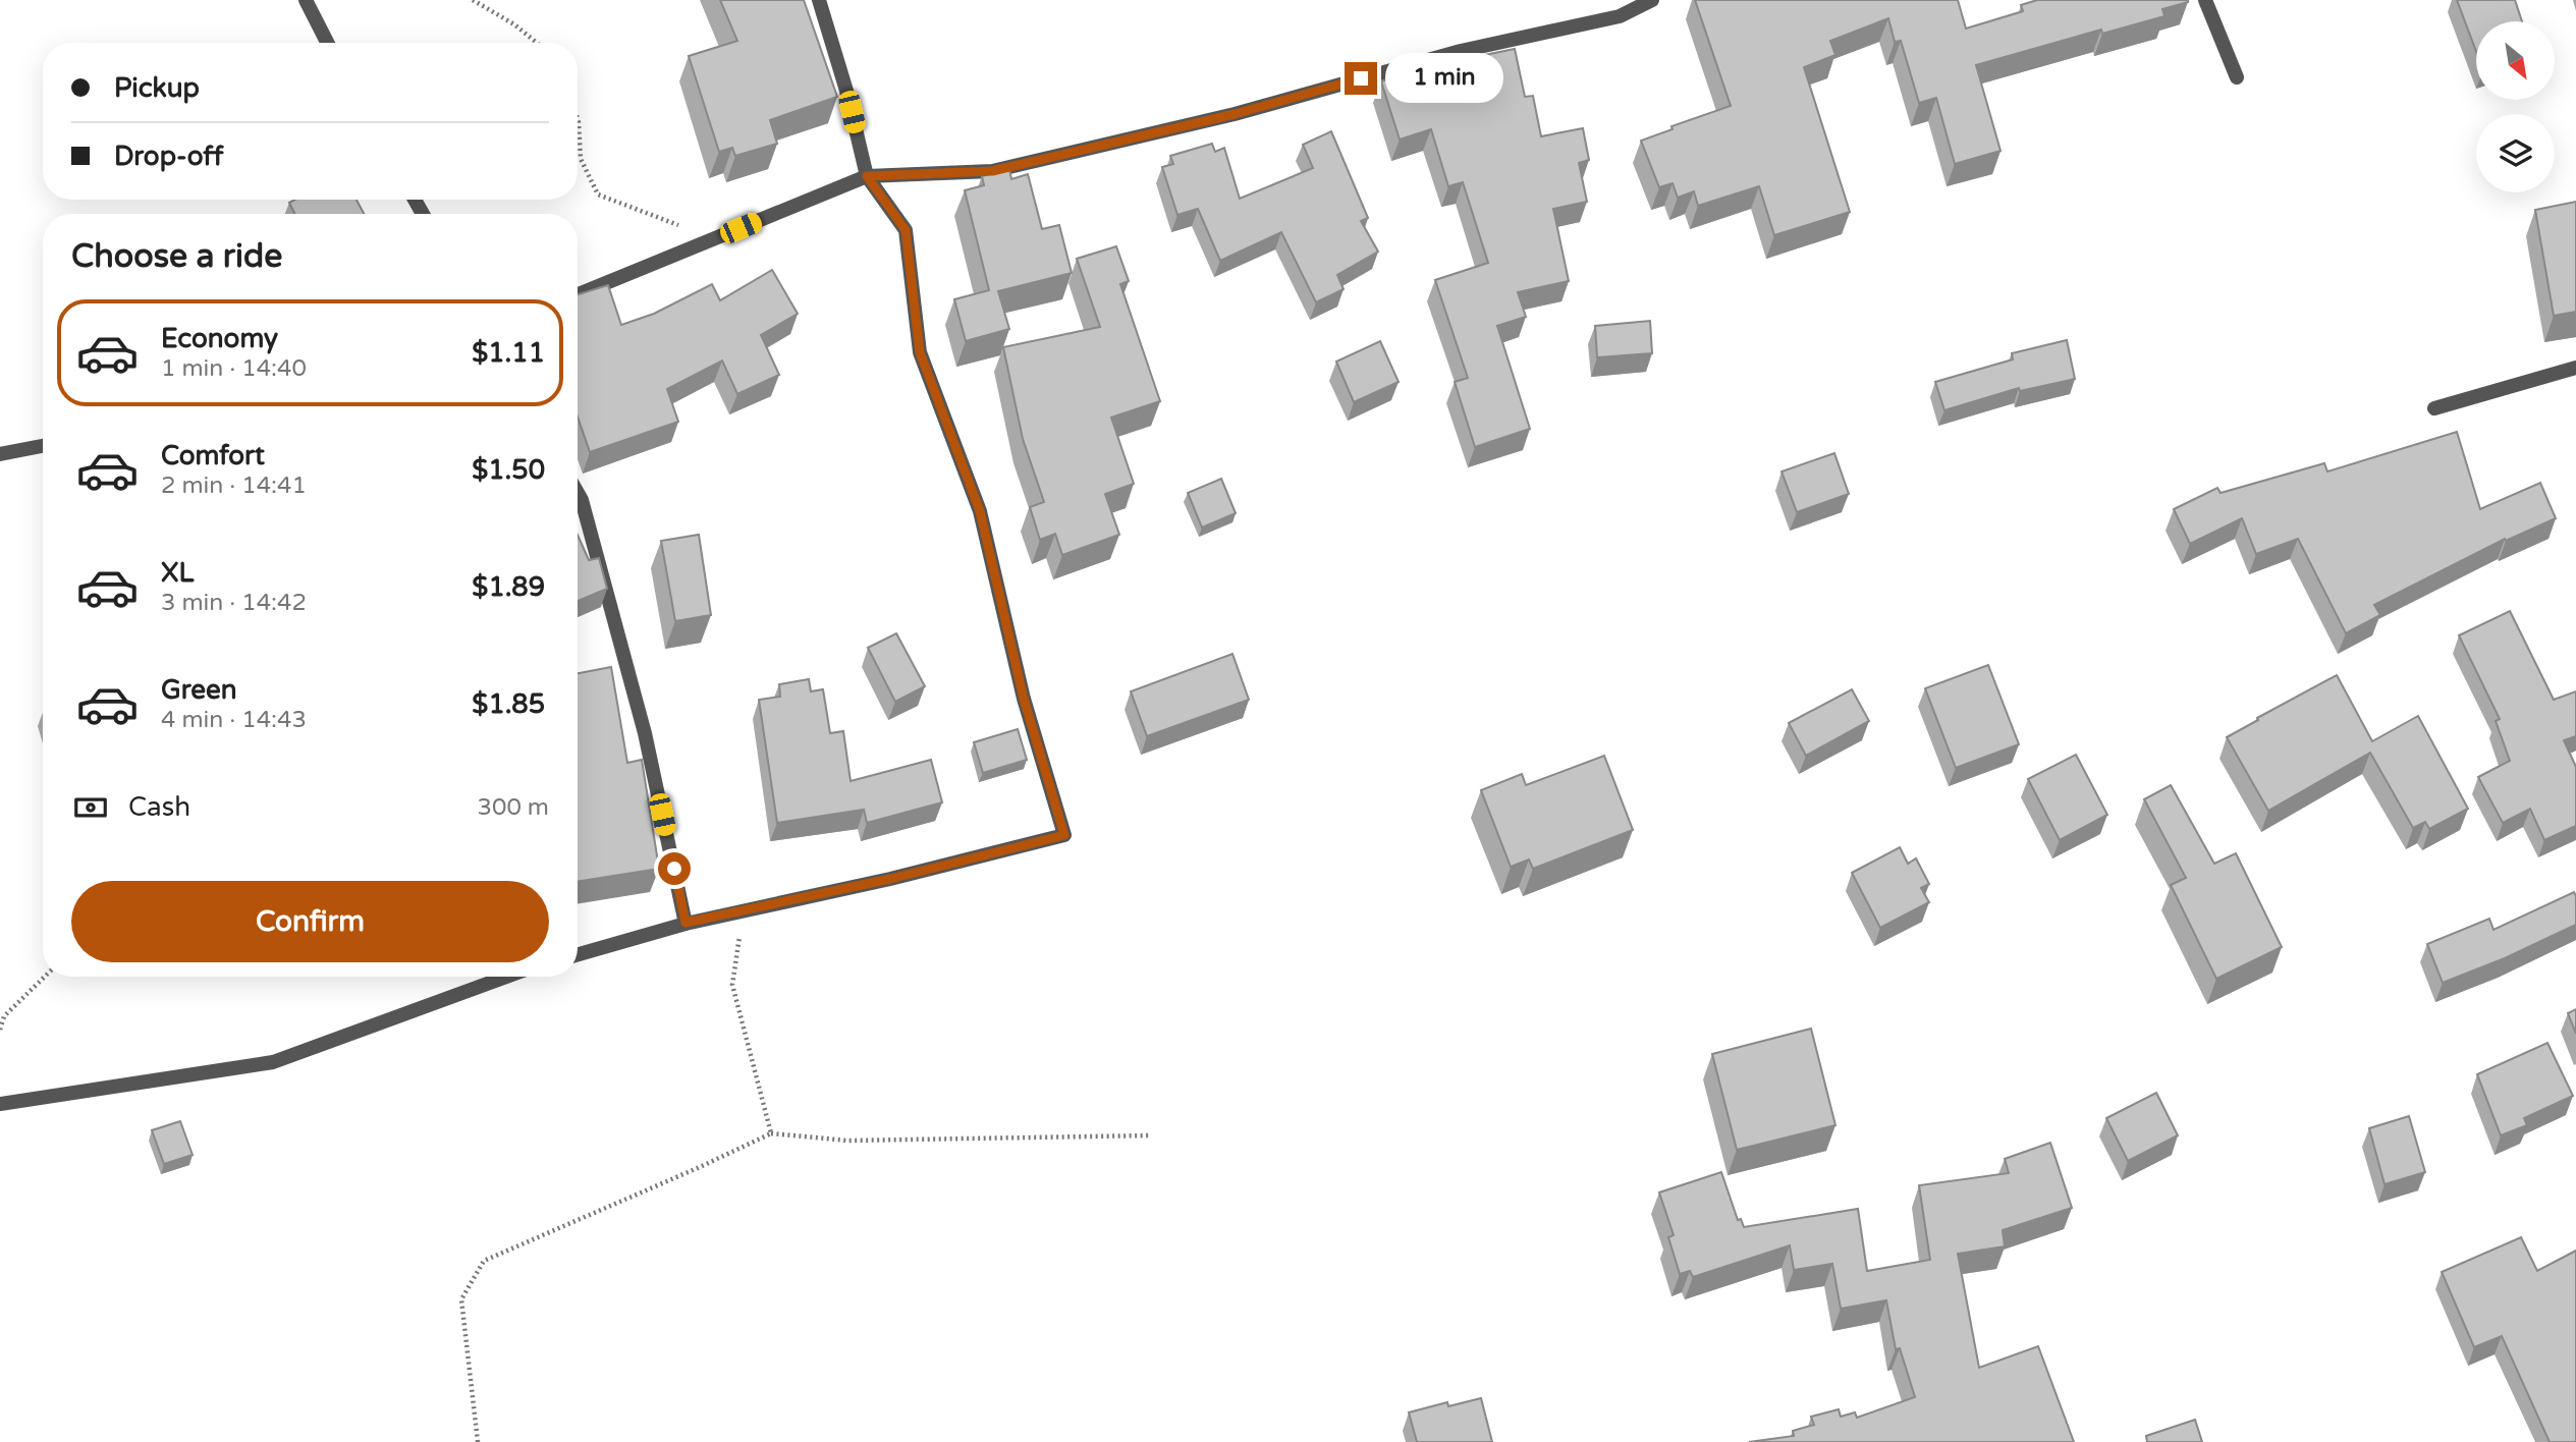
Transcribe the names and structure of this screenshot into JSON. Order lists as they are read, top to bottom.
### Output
{
  "north": "bottom right",
  "page": {
    "banner": ["Pickup", "Drop-off"],
    "bubble": "1 min",
    "heading": "Choose a ride",
    "list": [
      {
        "name": "Economy",
        "note": "1 min · 14:40",
        "value": "$1.11"
      },
      {
        "name": "Comfort",
        "note": "2 min · 14:41",
        "value": "$1.50"
      },
      {
        "name": "XL",
        "note": "3 min · 14:42",
        "value": "$1.89"
      },
      {
        "name": "Green",
        "note": "4 min · 14:43",
        "value": "$1.85"
      }
    ],
    "pay": ["Cash", "300 m"],
    "buttons": "Confirm"
  }
}
